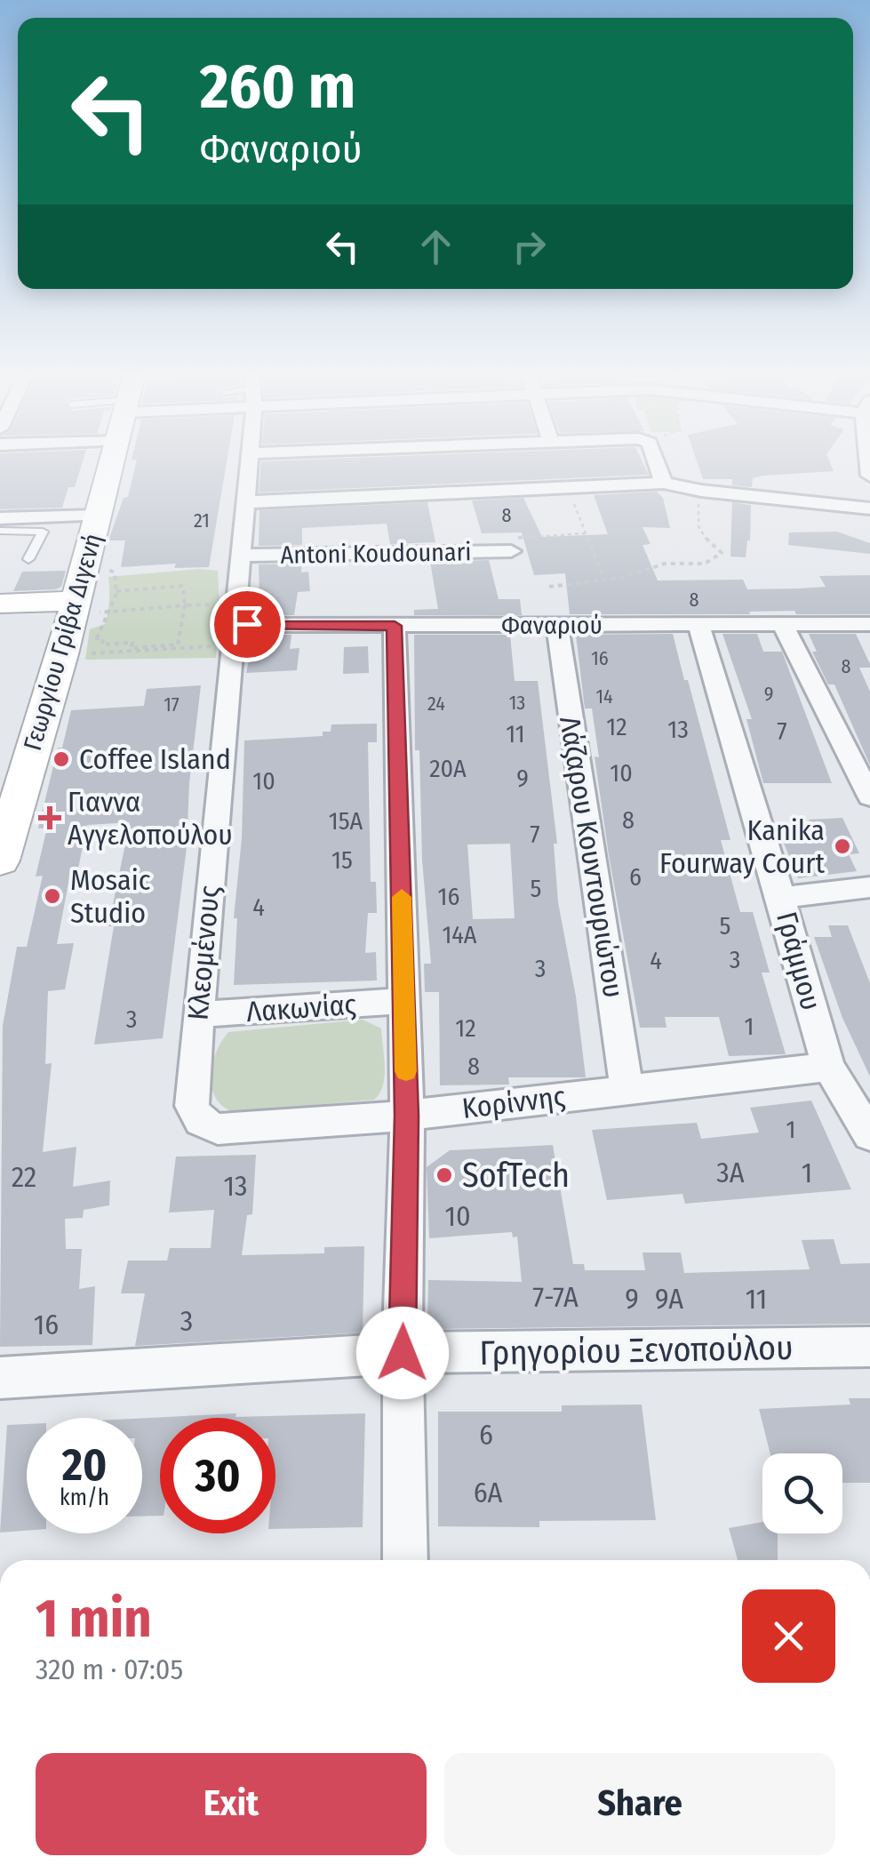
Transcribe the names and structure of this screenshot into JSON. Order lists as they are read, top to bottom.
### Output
{
  "streets": {
    "main road": ["Γεωργίου Γρίβα Διγενή"],
    "street": [
      "Antoni Koudounari",
      "Φαναριού",
      "Λάζαρου Κουντουριώτου",
      "Κλεομένους",
      "Γράμμου",
      "Λακωνίας",
      "Κορίννης",
      "Γρηγορίου Ξενοπούλου"
    ]
  },
  "crossings": [
    ["Antoni Koudounari", "Κλεομένους"],
    ["Φαναριού", "Λάζαρου Κουντουριώτου"],
    ["Φαναριού", "Κλεομένους"],
    ["Φαναριού", "Γράμμου"],
    ["Λάζαρου Κουντουριώτου", "Κορίννης"],
    ["Κλεομένους", "Λακωνίας"],
    ["Κλεομένους", "Κορίννης"],
    ["Γράμμου", "Κορίννης"]
  ],
  "places": {
    "other": [
      "Coffee Island",
      "Kanika Fourway Court",
      "Mosaic Studio",
      "SofTech"
    ],
    "health": ["Γιαννα Αγγελοπούλου"]
  },
  "house_numbers": [
    "8",
    "21",
    "8",
    "16",
    "8",
    "9",
    "14",
    "13",
    "24",
    "17",
    "12",
    "13",
    "7",
    "11",
    "20A",
    "10",
    "9",
    "10",
    "8",
    "15A",
    "7",
    "15",
    "6",
    "5",
    "16",
    "4",
    "5",
    "14A",
    "3",
    "4",
    "3",
    "3",
    "1",
    "12",
    "8",
    "1",
    "3A",
    "1",
    "22",
    "13",
    "10",
    "7-7A",
    "9",
    "9A",
    "11",
    "3",
    "16",
    "6",
    "6A"
  ],
  "page": {
    "turn": ["260 m", "Φαναριού"],
    "speed": "20 km/h",
    "limit": "30",
    "heading": ["1 min", "320 m · 07:05"],
    "buttons": ["Exit", "Share"]
  }
}
